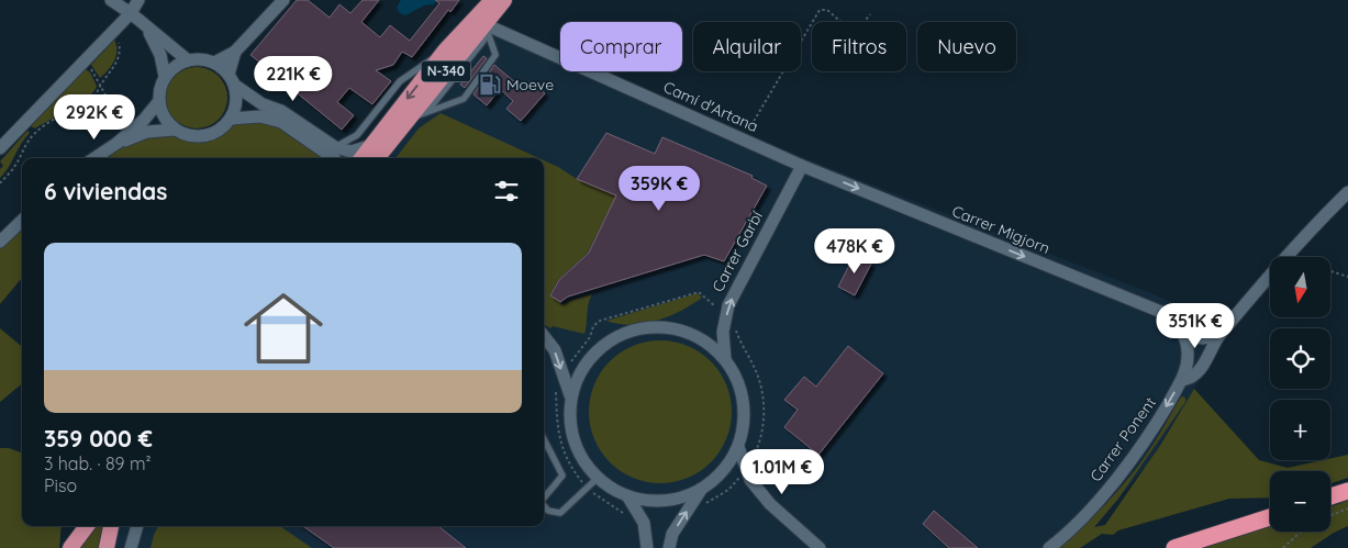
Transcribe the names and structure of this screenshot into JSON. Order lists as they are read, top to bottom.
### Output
{
  "streets": {
    "highway": ["N-340"],
    "street": [
      "Camí d'Artana",
      "Carrer Migjorn",
      "Carrer Garbí",
      "Carrer Ponent"
    ]
  },
  "crossings": [
    ["N-340", "Camí d'Artana"],
    ["Camí d'Artana", "Carrer Migjorn"],
    ["Camí d'Artana", "Carrer Garbí"],
    ["Carrer Migjorn", "Carrer Garbí"],
    ["Carrer Migjorn", "Carrer Ponent"]
  ],
  "one_way": ["Carrer Migjorn", "Carrer Garbí", "Carrer Ponent"],
  "places": {
    "fuel station": ["Moeve"]
  },
  "north": "bottom",
  "page": {
    "chip": [
      "Comprar",
      "Alquilar",
      "Filtros",
      "Nuevo"
    ],
    "price": [
      "221K €",
      "292K €",
      "359K €",
      "478K €",
      "351K €",
      "1.01M €"
    ],
    "heading": "6 viviendas",
    "list": [
      {
        "name": "359 000 €",
        "note": "3 hab. · 89 m² · Piso"
      }
    ],
    "map_buttons": ["+", "−"]
  }
}
